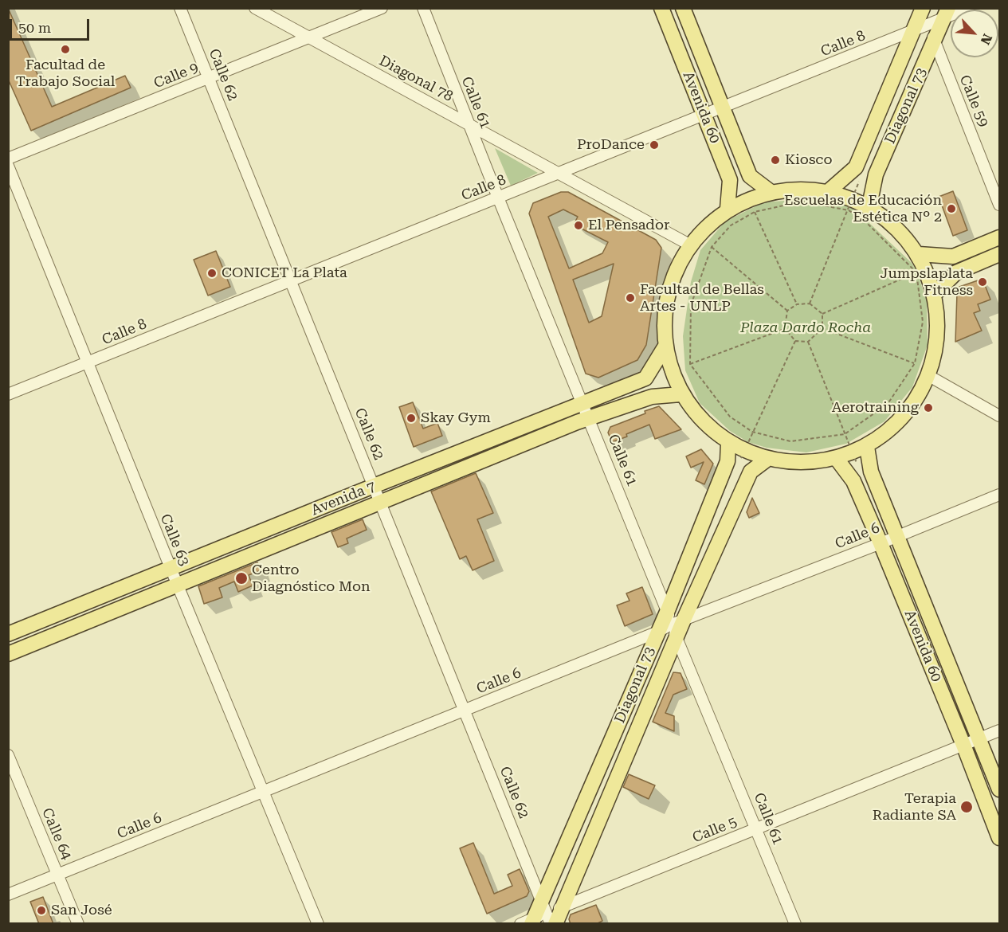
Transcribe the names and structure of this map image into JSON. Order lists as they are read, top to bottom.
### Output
{
  "streets": {
    "main road": ["Diagonal 73", "Avenida 60", "Avenida 7"],
    "street": [
      "Calle 8",
      "Calle 62",
      "Calle 9",
      "Diagonal 78",
      "Calle 59",
      "Calle 61",
      "Calle 6",
      "Calle 63",
      "Calle 5",
      "Calle 64"
    ]
  },
  "crossings": [
    ["Calle 8", "Calle 62"],
    ["Calle 8", "Diagonal 78"],
    ["Calle 8", "Calle 59"],
    ["Calle 8", "Calle 61"],
    ["Calle 8", "Diagonal 73"],
    ["Calle 8", "Avenida 60"],
    ["Calle 8", "Calle 63"],
    ["Calle 62", "Calle 9"],
    ["Calle 62", "Diagonal 73"],
    ["Calle 62", "Avenida 7"],
    ["Calle 62", "Calle 6"],
    ["Calle 9", "Diagonal 78"],
    ["Diagonal 78", "Calle 61"],
    ["Calle 59", "Diagonal 73"],
    ["Calle 61", "Diagonal 73"],
    ["Calle 61", "Avenida 7"],
    ["Calle 61", "Calle 6"],
    ["Calle 61", "Calle 5"],
    ["Diagonal 73", "Calle 6"],
    ["Diagonal 73", "Calle 5"],
    ["Avenida 60", "Calle 6"],
    ["Avenida 60", "Calle 5"],
    ["Avenida 7", "Calle 63"],
    ["Calle 6", "Calle 63"],
    ["Calle 6", "Calle 64"]
  ],
  "parks": ["Plaza Dardo Rocha"],
  "places": [
    "Facultad de Trabajo Social",
    "ProDance",
    "Kiosco",
    "Escuelas de Educación Estética Nº 2",
    "El Pensador",
    "CONICET La Plata",
    "Jumpslaplata Fitness",
    "Facultad de Bellas Artes - UNLP",
    "Aerotraining",
    "Skay Gym",
    "Centro Diagnóstico Mon",
    "Terapia Radiante SA",
    "San José"
  ],
  "scale_bar": "50 m",
  "north": "bottom right"
}
